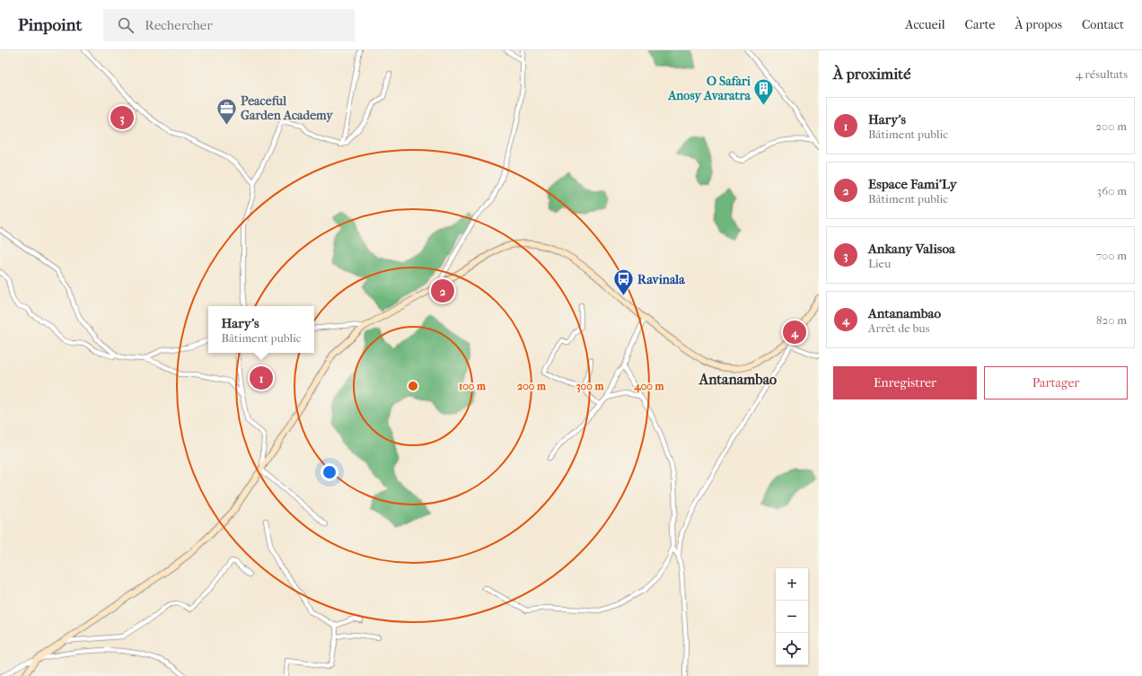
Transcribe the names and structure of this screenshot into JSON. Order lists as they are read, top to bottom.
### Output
{
  "districts": ["Antanambao"],
  "places": {
    "building": ["O Safari Anosy Avaratra"],
    "office": ["Peaceful Garden Academy"],
    "bus stop": ["Ravinala"]
  },
  "page": {
    "header": "Pinpoint",
    "search": "Rechercher",
    "nav": [
      "Accueil",
      "Carte",
      "À propos",
      "Contact"
    ],
    "heading": ["À proximité", "4 résultats"],
    "list": [
      {
        "mark": "1",
        "name": "Hary's",
        "note": "Bâtiment public",
        "value": "200 m"
      },
      {
        "mark": "2",
        "name": "Espace Fami'Ly",
        "note": "Bâtiment public",
        "value": "360 m"
      },
      {
        "mark": "3",
        "name": "Ankany Valisoa",
        "note": "Lieu",
        "value": "700 m"
      },
      {
        "mark": "4",
        "name": "Antanambao",
        "note": "Arrêt de bus",
        "value": "820 m"
      }
    ],
    "pins": [
      "3",
      "2",
      "4",
      "1"
    ],
    "popup": ["Hary's", "Bâtiment public"],
    "buttons": ["Enregistrer", "Partager"],
    "map_buttons": ["+", "−"]
  },
  "rings": [
    "100 m",
    "200 m",
    "300 m",
    "400 m"
  ]
}
